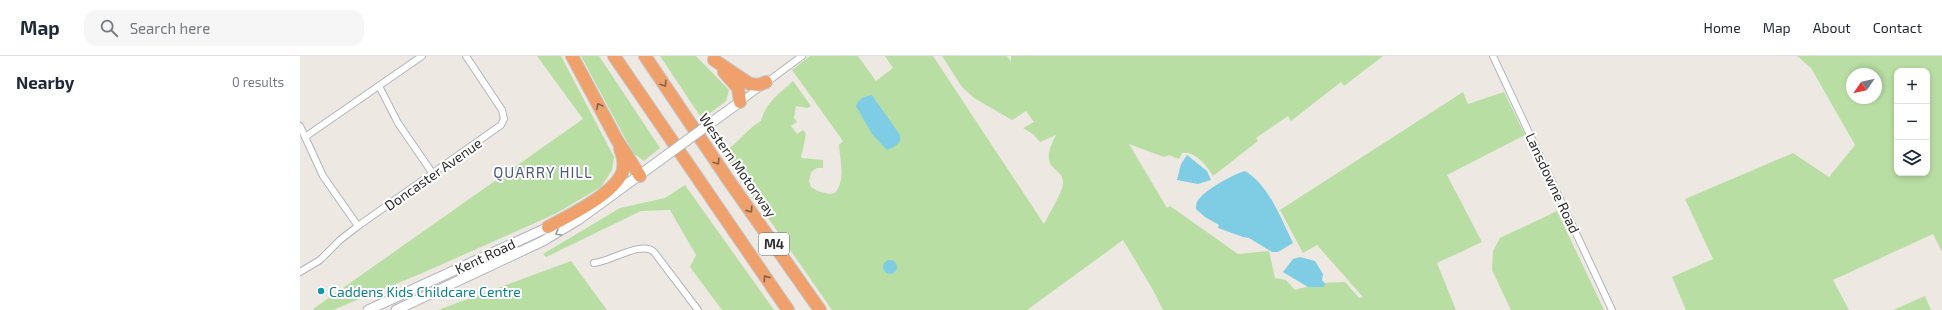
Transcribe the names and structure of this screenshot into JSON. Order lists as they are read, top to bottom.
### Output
{
  "streets": {
    "highway": ["Western Motorway", "M4"],
    "main road": ["Kent Road"],
    "street": ["Doncaster Avenue", "Lansdowne Road"]
  },
  "districts": ["QUARRY HILL"],
  "places": ["Caddens Kids Childcare Centre"],
  "north": "bottom left",
  "page": {
    "header": "Map",
    "search": "Search here",
    "nav": [
      "Home",
      "Map",
      "About",
      "Contact"
    ],
    "heading": ["Nearby", "0 results"],
    "map_buttons": ["+", "−"]
  }
}
